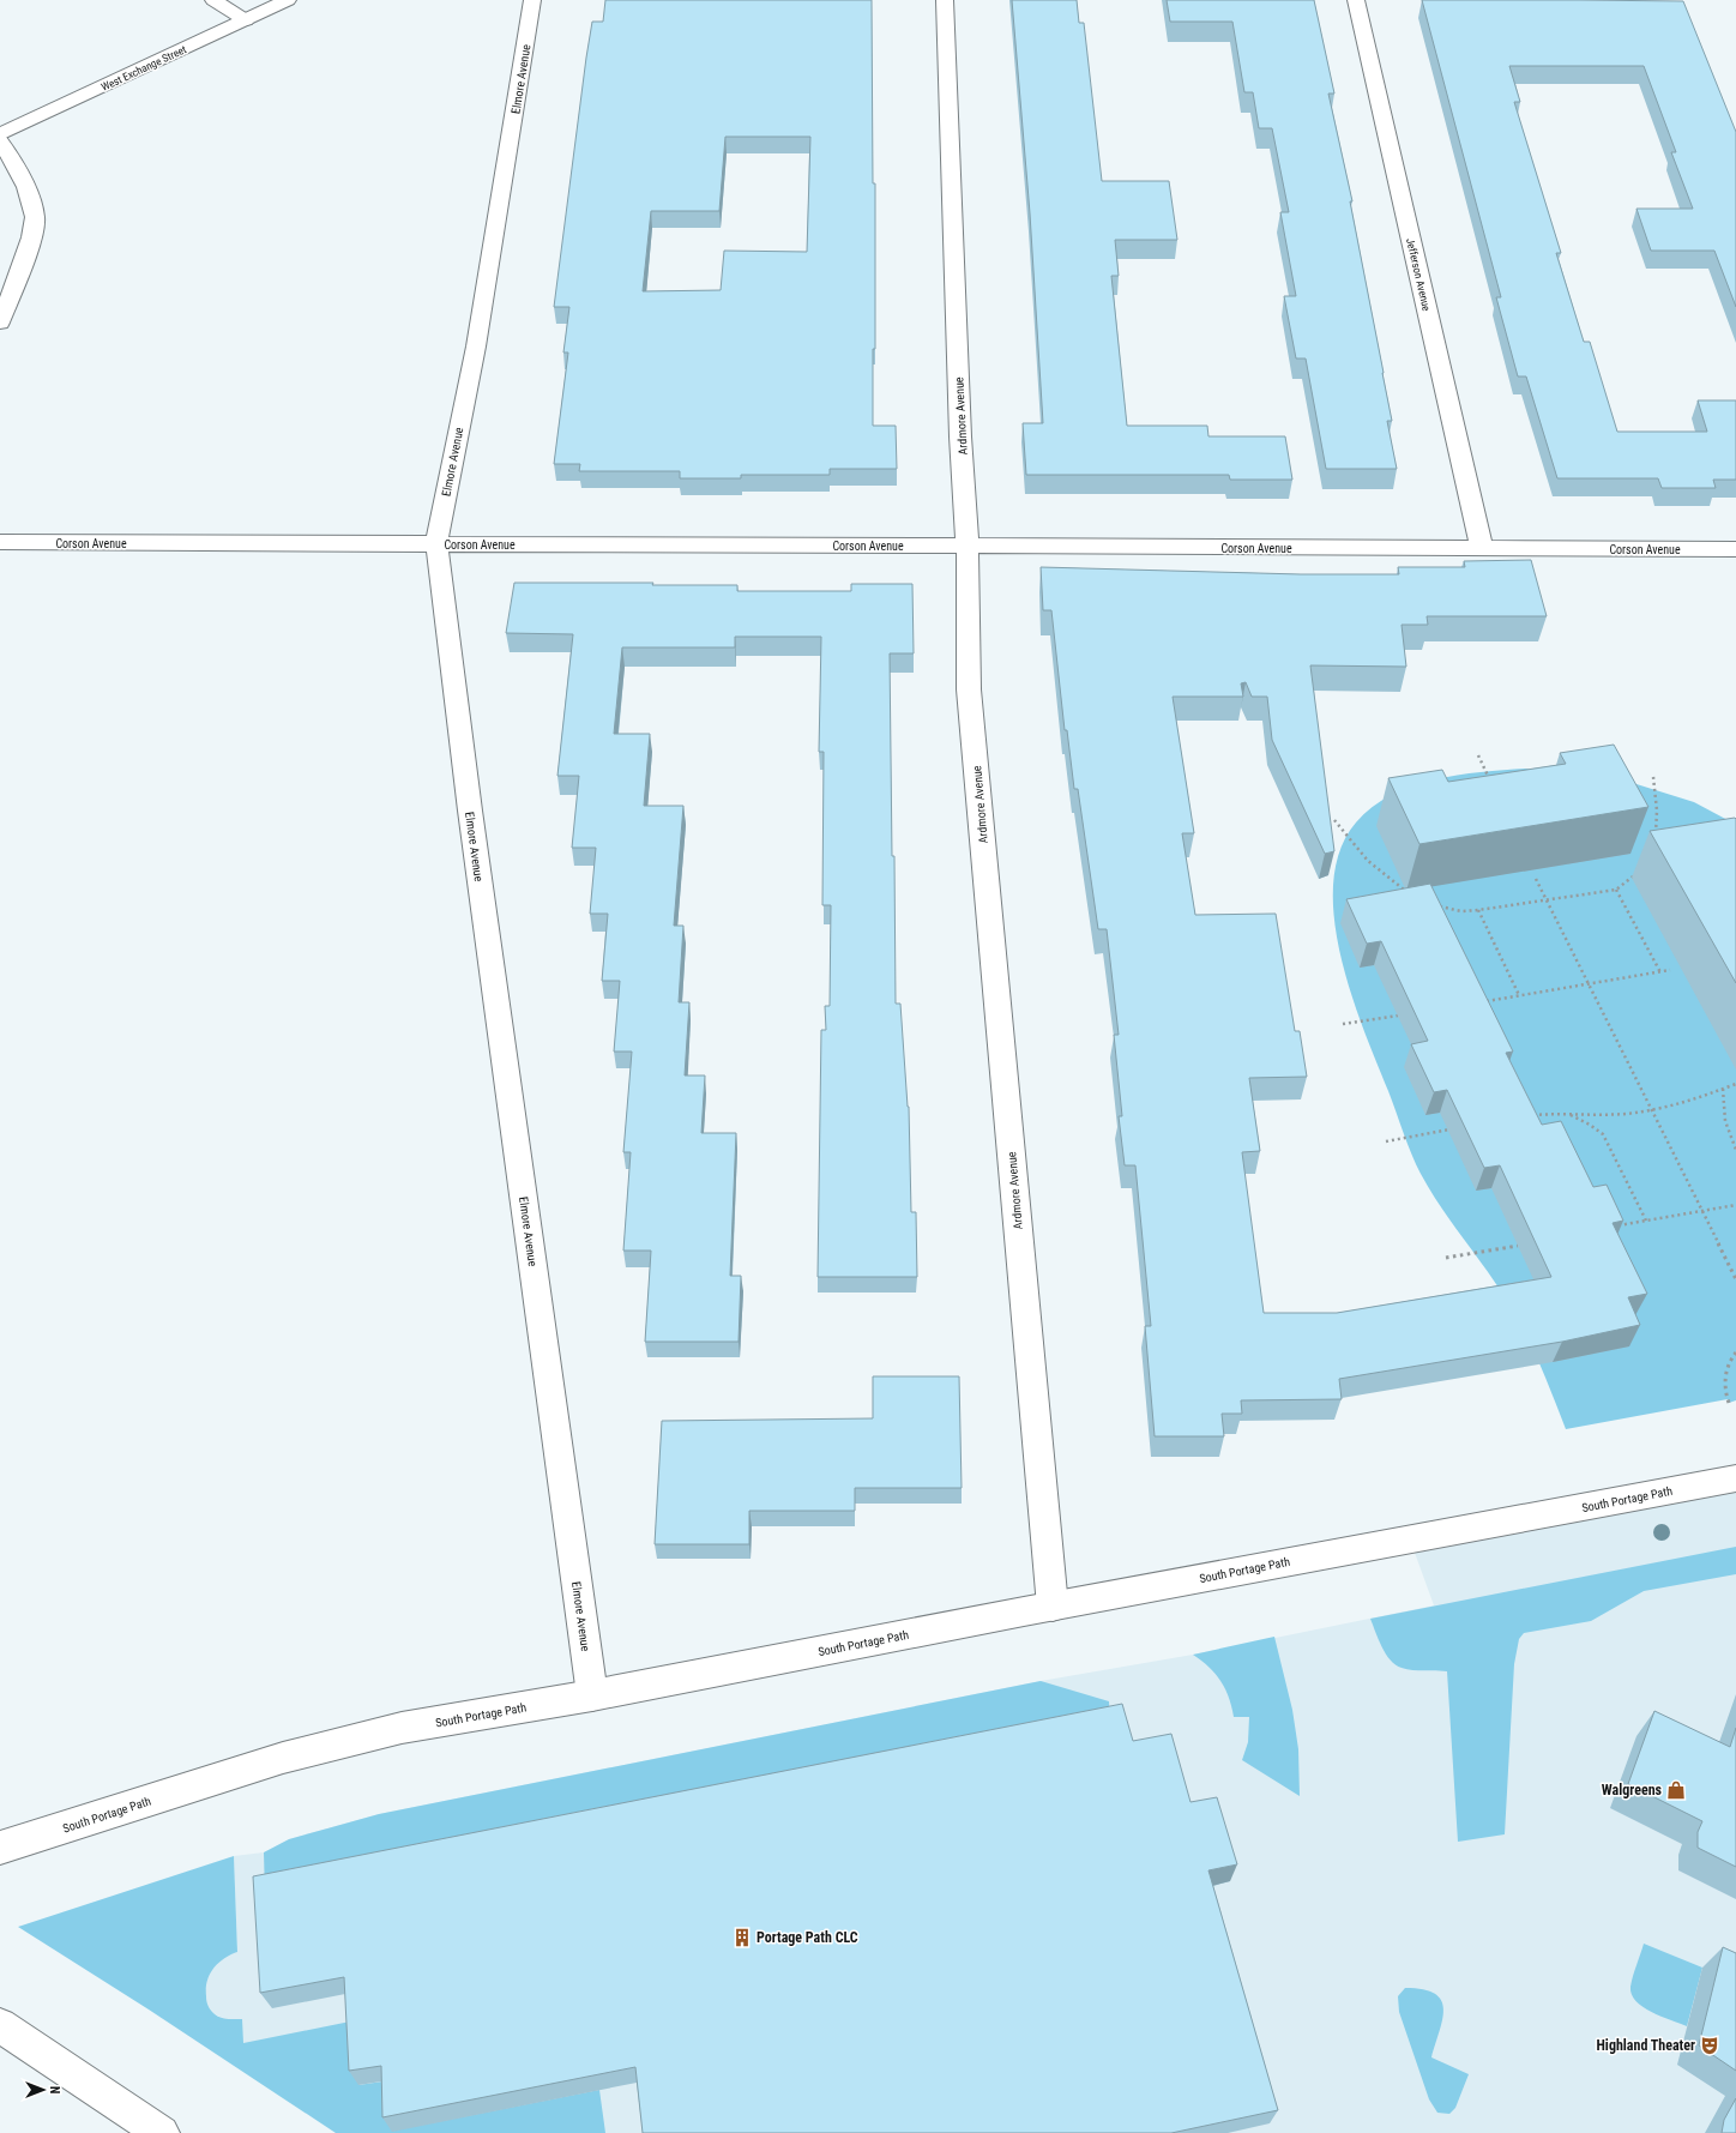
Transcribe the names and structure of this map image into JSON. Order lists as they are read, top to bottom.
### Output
{
  "streets": {
    "street": [
      "West Exchange Street",
      "Elmore Avenue",
      "Jefferson Avenue",
      "Ardmore Avenue",
      "Corson Avenue",
      "South Portage Path"
    ]
  },
  "crossings": [
    ["Elmore Avenue", "Corson Avenue"],
    ["Elmore Avenue", "South Portage Path"],
    ["Jefferson Avenue", "Corson Avenue"],
    ["Ardmore Avenue", "Corson Avenue"],
    ["Ardmore Avenue", "South Portage Path"]
  ],
  "places": {
    "shop": ["Walgreens"],
    "building": ["Portage Path CLC"],
    "theatre": ["Highland Theater"]
  },
  "north": "right"
}
